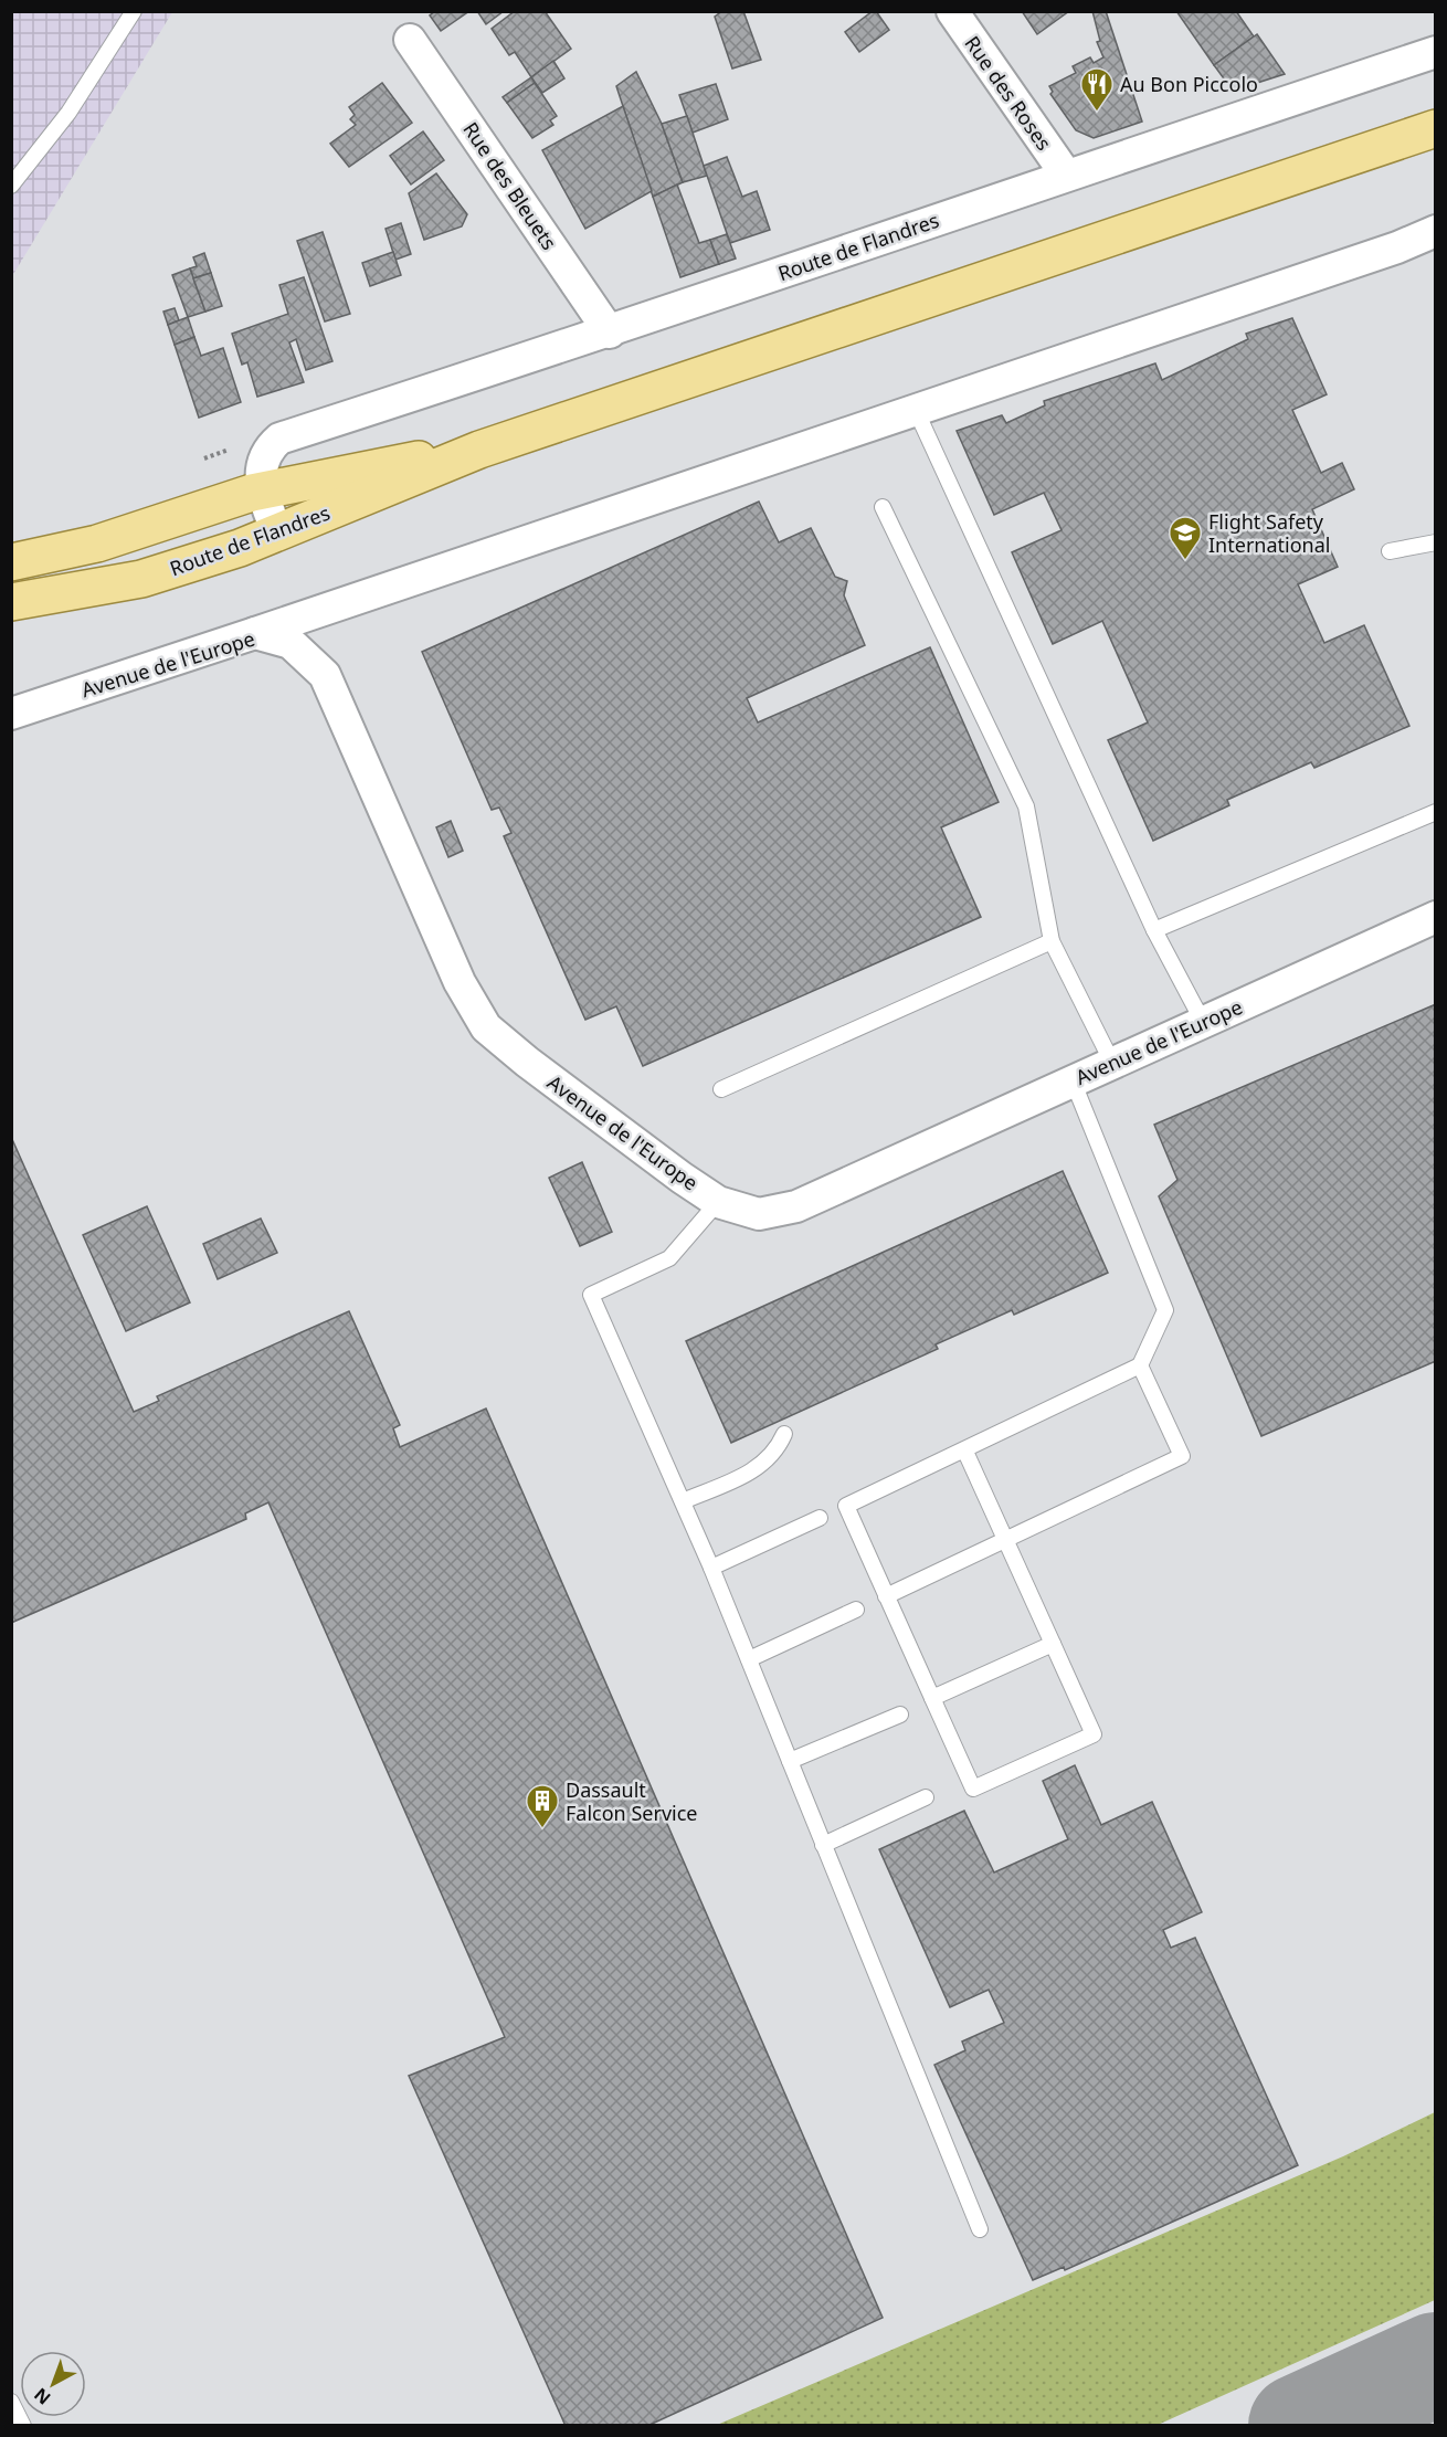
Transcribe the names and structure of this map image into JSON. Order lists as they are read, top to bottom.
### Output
{
  "streets": {
    "main road": ["Route de Flandres"],
    "street": ["Rue des Roses", "Rue des Bleuets", "Avenue de l'Europe"]
  },
  "crossings": [
    ["Rue des Roses", "Route de Flandres"],
    ["Rue des Bleuets", "Route de Flandres"]
  ],
  "places": {
    "restaurant": ["Au Bon Piccolo"],
    "school or university": ["Flight Safety International"],
    "building": ["Dassault Falcon Service"]
  },
  "north": "bottom left"
}
